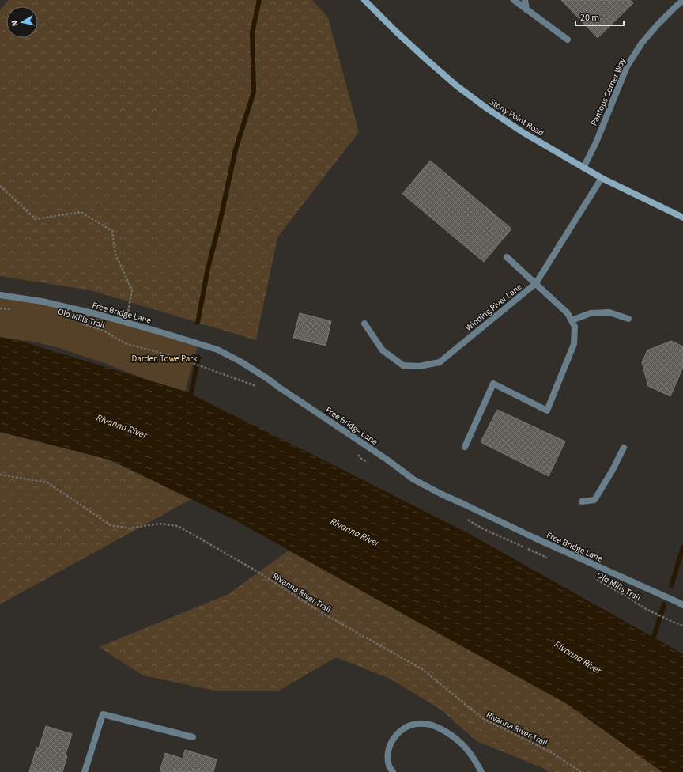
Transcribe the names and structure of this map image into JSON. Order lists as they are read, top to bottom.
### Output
{
  "streets": {
    "main road": ["Stony Point Road"],
    "street": ["Pantops Corner Way", "Winding River Lane", "Free Bridge Lane"],
    "path": ["Old Mills Trail", "Rivanna River Trail"]
  },
  "crossings": [
    ["Pantops Corner Way", "Stony Point Road"],
    ["Stony Point Road", "Winding River Lane"]
  ],
  "water": ["Rivanna River"],
  "parks": ["Darden Towe Park"],
  "scale_bar": "20 m",
  "north": "left"
}
